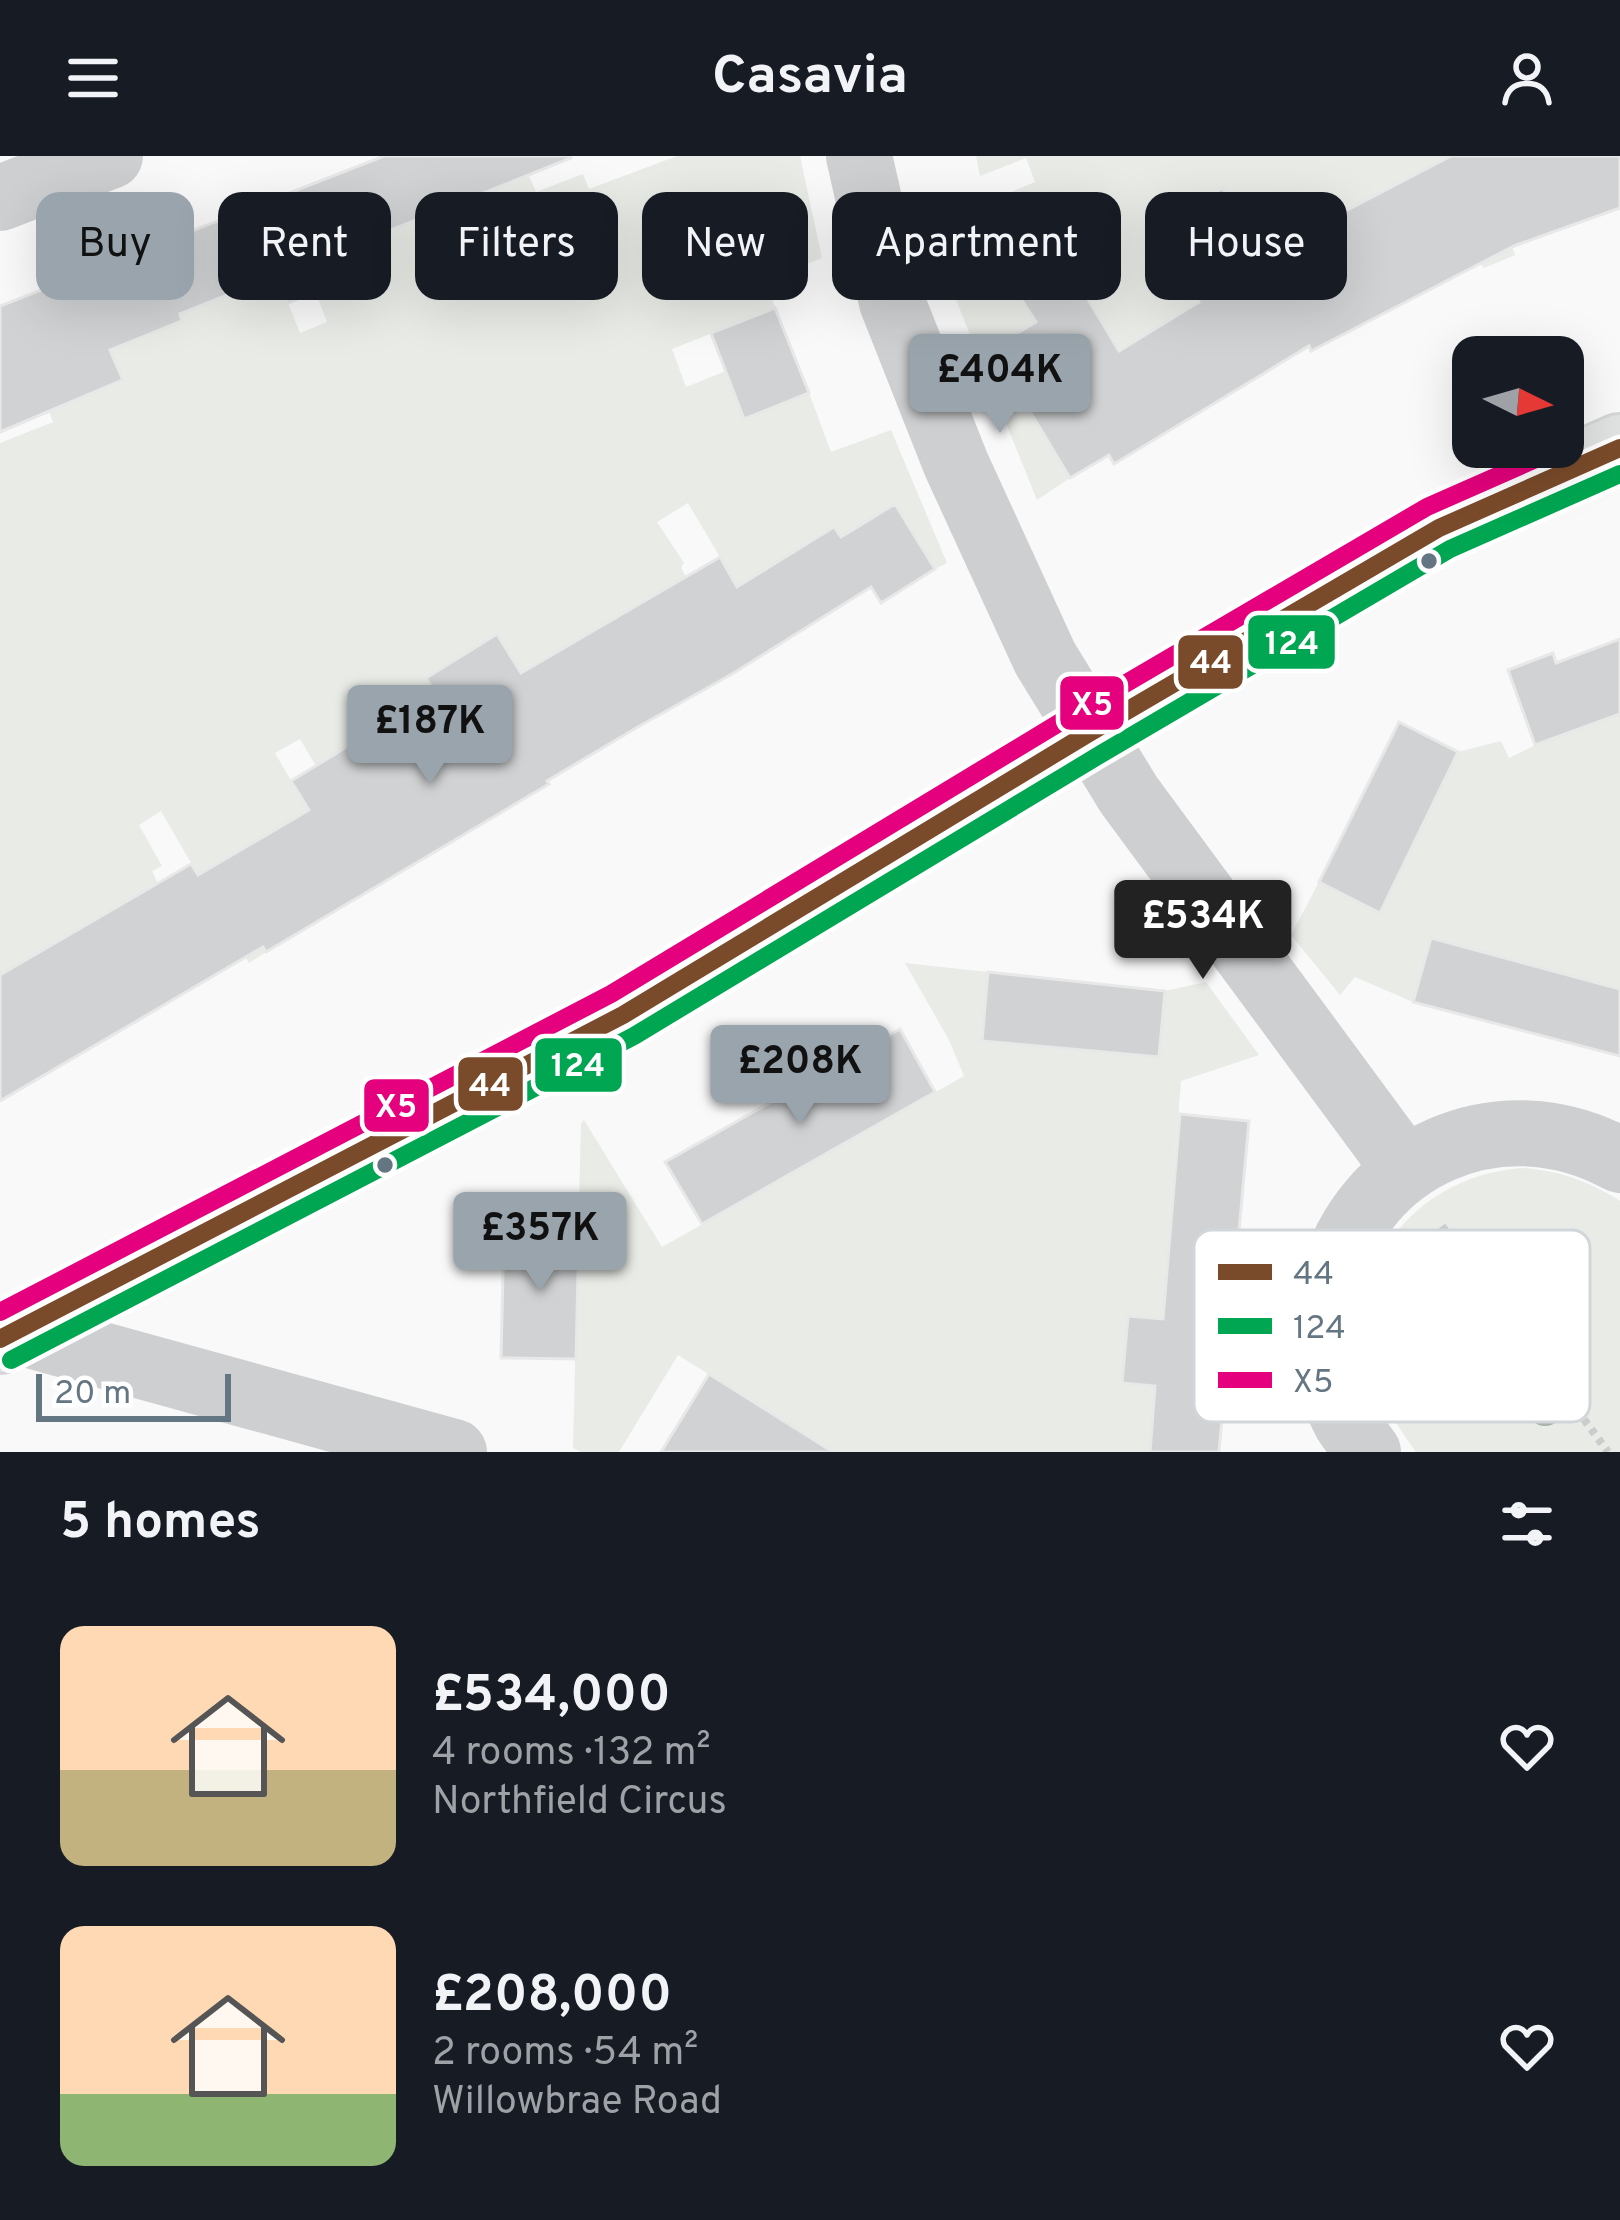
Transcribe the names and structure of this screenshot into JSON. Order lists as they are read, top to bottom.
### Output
{
  "lines": ["transit line 44", "transit line X5", "transit line 124"],
  "legend": ["44", "124", "X5"],
  "scale_bar": "20 m",
  "north": "right",
  "page": {
    "header": "Casavia",
    "chip": [
      "Buy",
      "Rent",
      "Filters",
      "New",
      "Apartment",
      "House"
    ],
    "price": [
      "£404K",
      "£187K",
      "£534K",
      "£208K",
      "£357K"
    ],
    "scale": "20 m",
    "heading": "5 homes",
    "list": [
      {
        "name": "£534,000",
        "note": "4 rooms · 132 m² · Northfield Circus"
      },
      {
        "name": "£208,000",
        "note": "2 rooms · 54 m² · Willowbrae Road"
      }
    ]
  }
}
